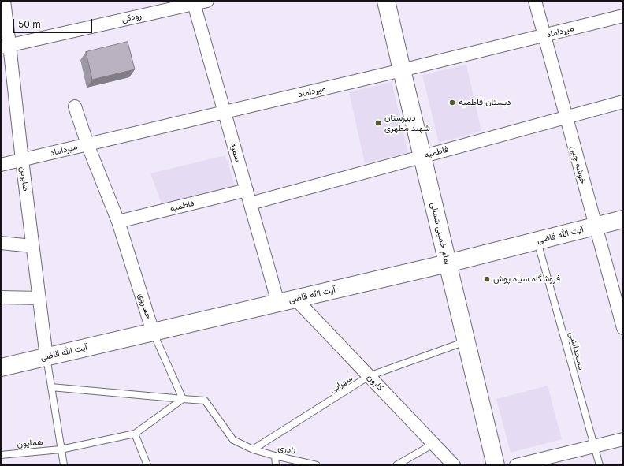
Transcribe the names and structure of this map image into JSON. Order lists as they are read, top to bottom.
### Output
{
  "streets": {
    "main road": ["امام خمینی شمالی", "آیت الله قاضی"],
    "street": [
      "رودکی",
      "میرداماد",
      "سمیه",
      "فاطمیه",
      "خوشه چین",
      "صابرین",
      "خسروی",
      "کارون"
    ],
    "lane": [
      "مسجدالنبی",
      "سهرابی",
      "همایون",
      "نادری"
    ]
  },
  "crossings": [
    ["رودکی", "سمیه"],
    ["رودکی", "صابرین"],
    ["میرداماد", "سمیه"],
    ["میرداماد", "خوشه چین"],
    ["میرداماد", "صابرین"],
    ["میرداماد", "امام خمینی شمالی"],
    ["میرداماد", "خسروی"],
    ["سمیه", "فاطمیه"],
    ["سمیه", "آیت الله قاضی"],
    ["فاطمیه", "خوشه چین"],
    ["فاطمیه", "امام خمینی شمالی"],
    ["فاطمیه", "خسروی"],
    ["خوشه چین", "آیت الله قاضی"],
    ["صابرین", "آیت الله قاضی"],
    ["امام خمینی شمالی", "آیت الله قاضی"],
    ["امام خمینی شمالی", "سهرابی"],
    ["آیت الله قاضی", "خسروی"],
    ["آیت الله قاضی", "مسجدالنبی"],
    ["آیت الله قاضی", "کارون"],
    ["کارون", "سهرابی"],
    ["سهرابی", "نادری"]
  ],
  "places": ["دبستان فاطمیه", "دبیرستان شهید مطهری", "فروشگاه سیاه پوش"],
  "scale_bar": "50 m"
}
